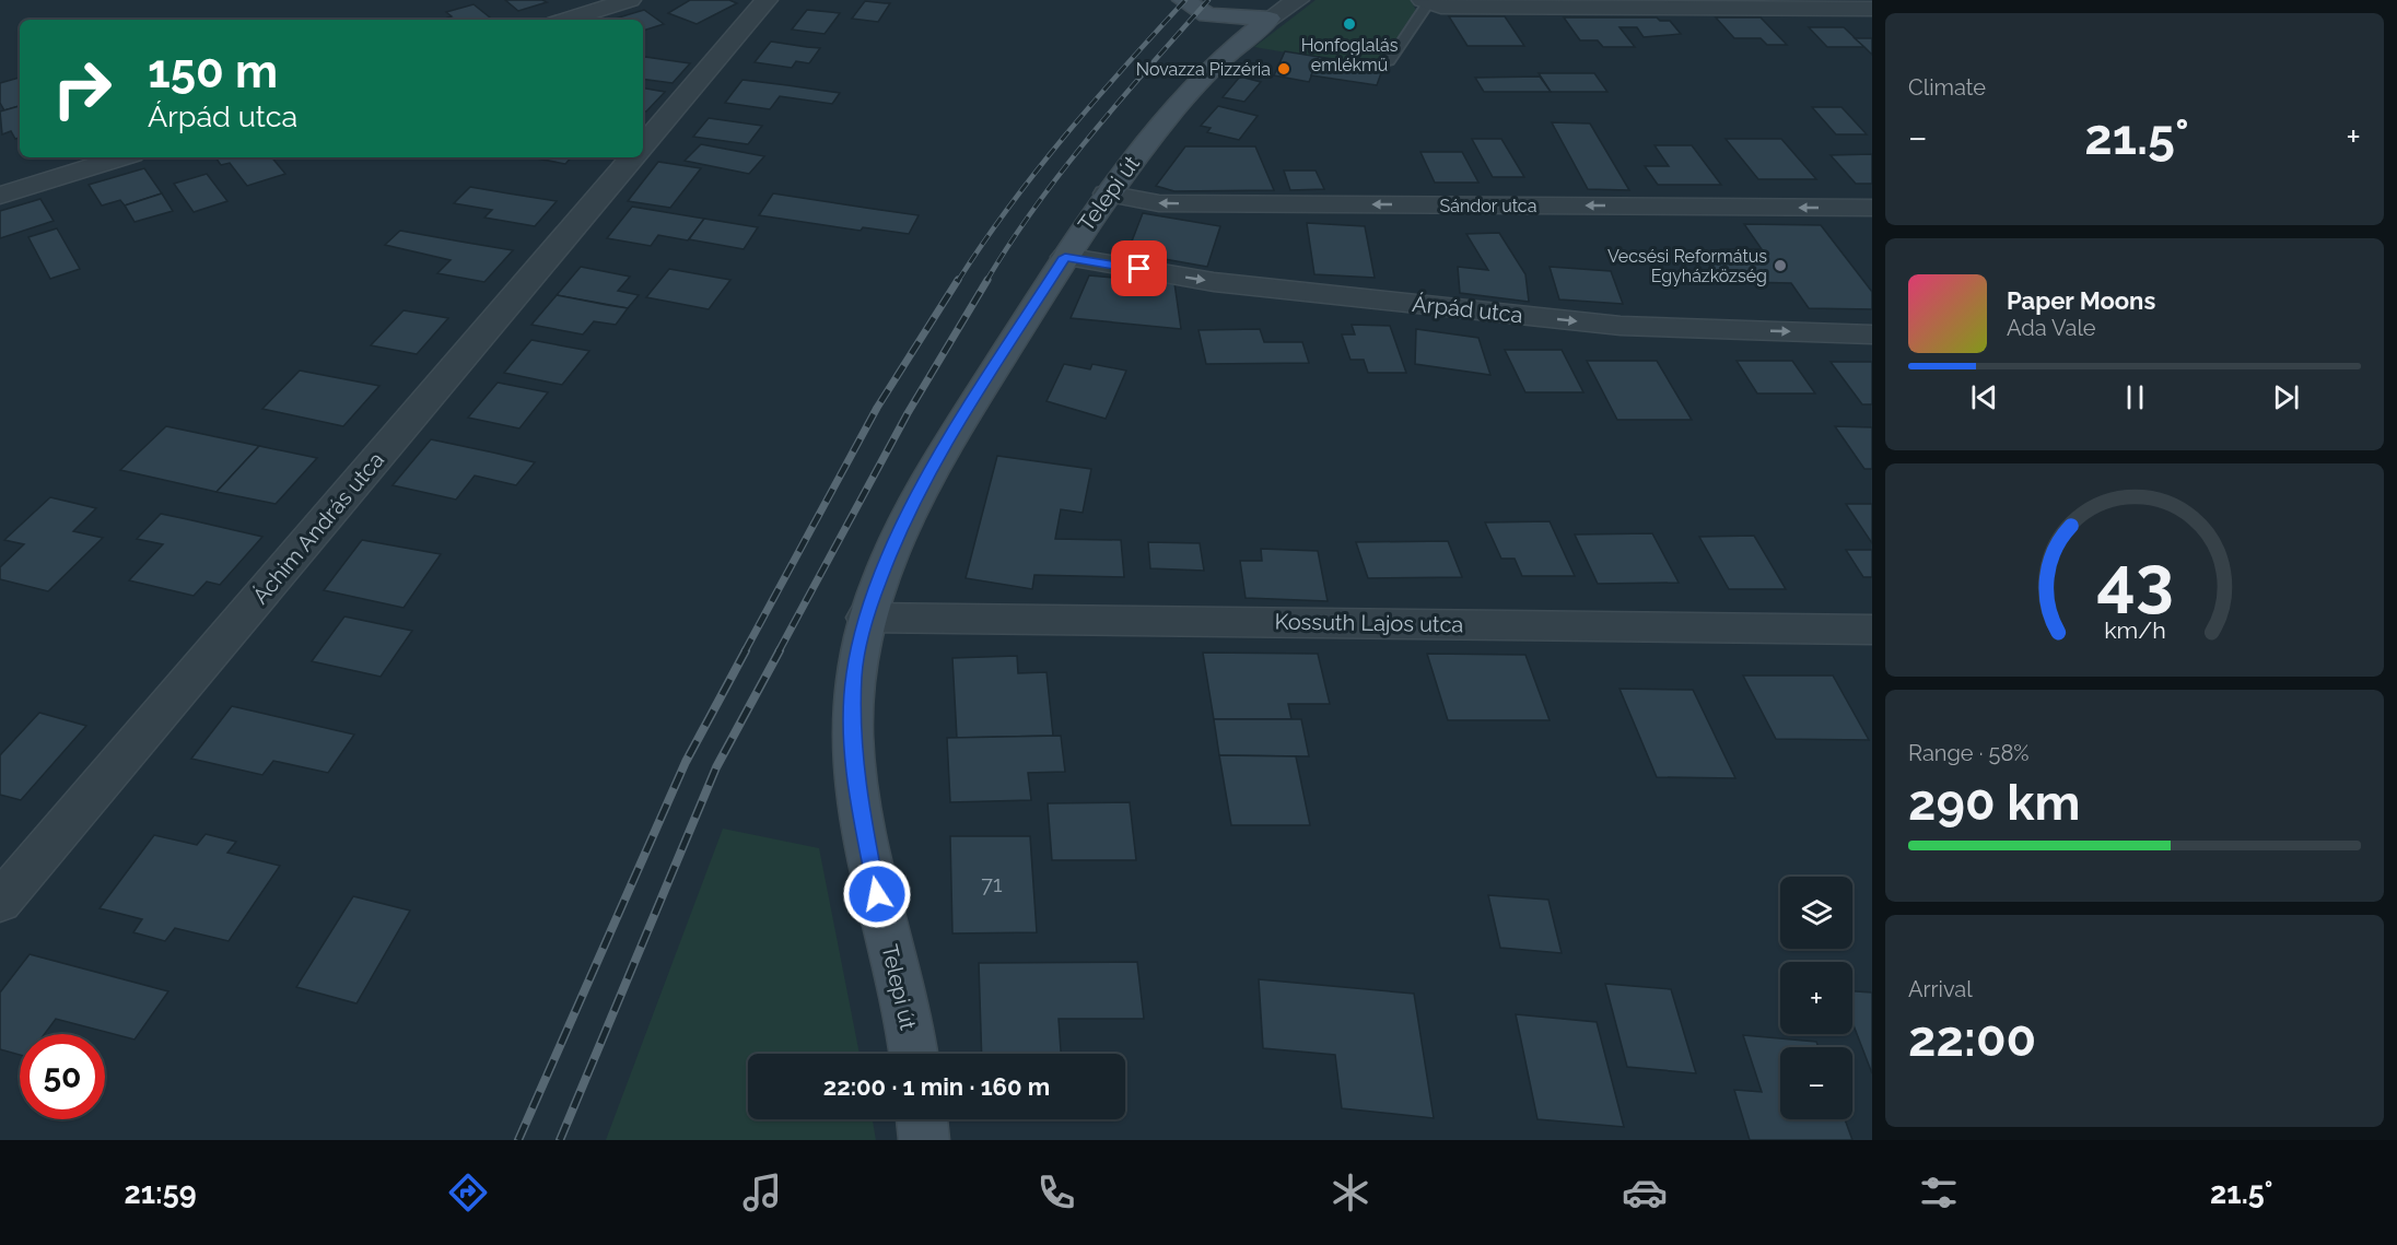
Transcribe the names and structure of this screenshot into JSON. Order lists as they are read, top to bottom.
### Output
{
  "streets": {
    "main road": ["Telepi út"],
    "street": [
      "Sándor utca",
      "Árpád utca",
      "Áchim András utca",
      "Kossuth Lajos utca"
    ]
  },
  "crossings": [
    ["Telepi út", "Sándor utca"],
    ["Telepi út", "Árpád utca"],
    ["Telepi út", "Kossuth Lajos utca"]
  ],
  "places": ["Honfoglalás emlékmű", "Novazza Pizzéria", "Vecsési Református Egyházközség"],
  "house_numbers": ["71"],
  "page": {
    "tile": [
      "Climate",
      ["Range · 58%", "290 km"],
      ["Arrival", "22:00"]
    ],
    "turn": ["150 m", "Árpád utca"],
    "heat": ["−", "21.5°", "+"],
    "song": ["Paper Moons", "Ada Vale"],
    "map_buttons": ["+", "−"],
    "limit": "50",
    "trip": "22:00 · 1 min · 160 m",
    "tabs": ["21:59", "21.5°"],
    "gauge": ["43", "km/h"]
  }
}
